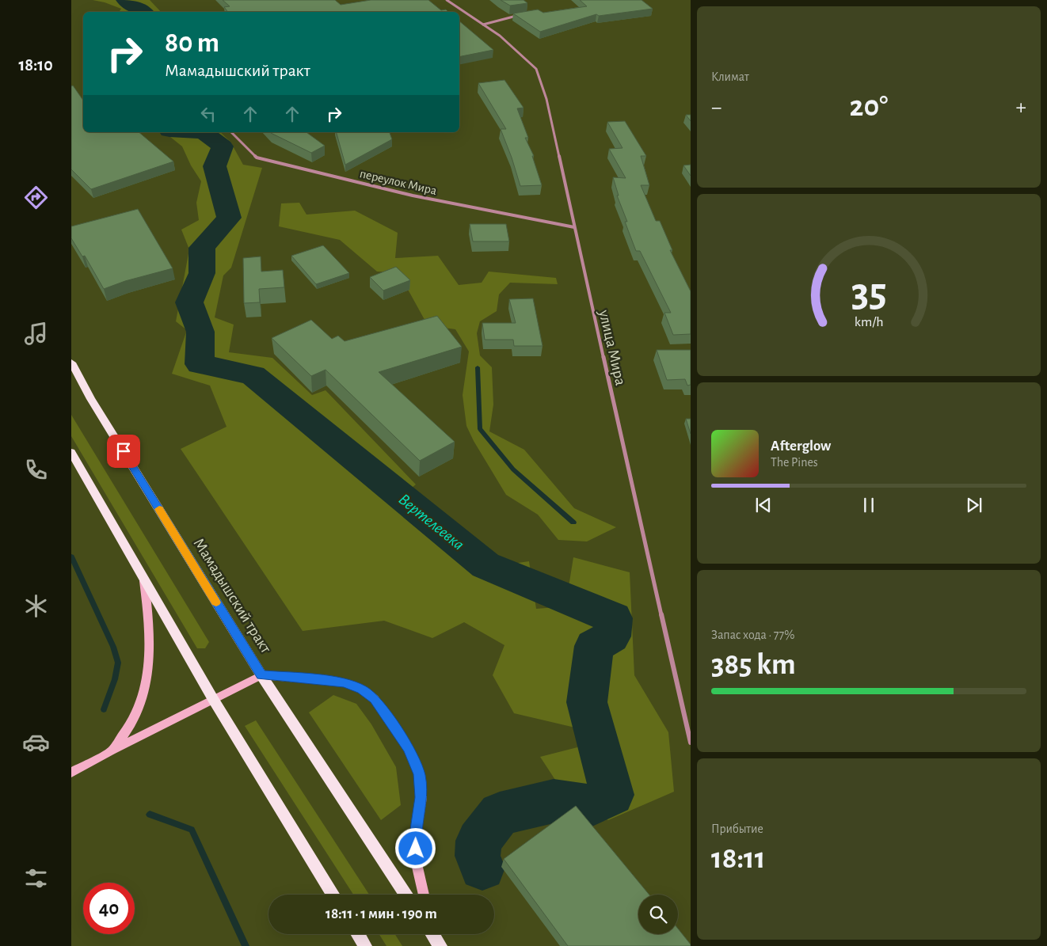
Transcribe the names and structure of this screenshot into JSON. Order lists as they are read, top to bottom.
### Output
{
  "streets": {
    "main road": ["Мамадышский тракт"],
    "street": ["переулок Мира", "улица Мира"]
  },
  "crossings": [
    ["переулок Мира", "улица Мира"]
  ],
  "water": ["Вертелеевка"],
  "page": {
    "tabs": "18:10",
    "tile": [
      "Климат",
      ["Запас хода · 77%", "385 km"],
      ["Прибытие", "18:11"]
    ],
    "turn": ["80 m", "Мамадышский тракт"],
    "heat": ["−", "20°", "+"],
    "song": ["Afterglow", "The Pines"],
    "limit": "40",
    "trip": "18:11 · 1 мин · 190 m",
    "gauge": ["35", "km/h"]
  }
}
